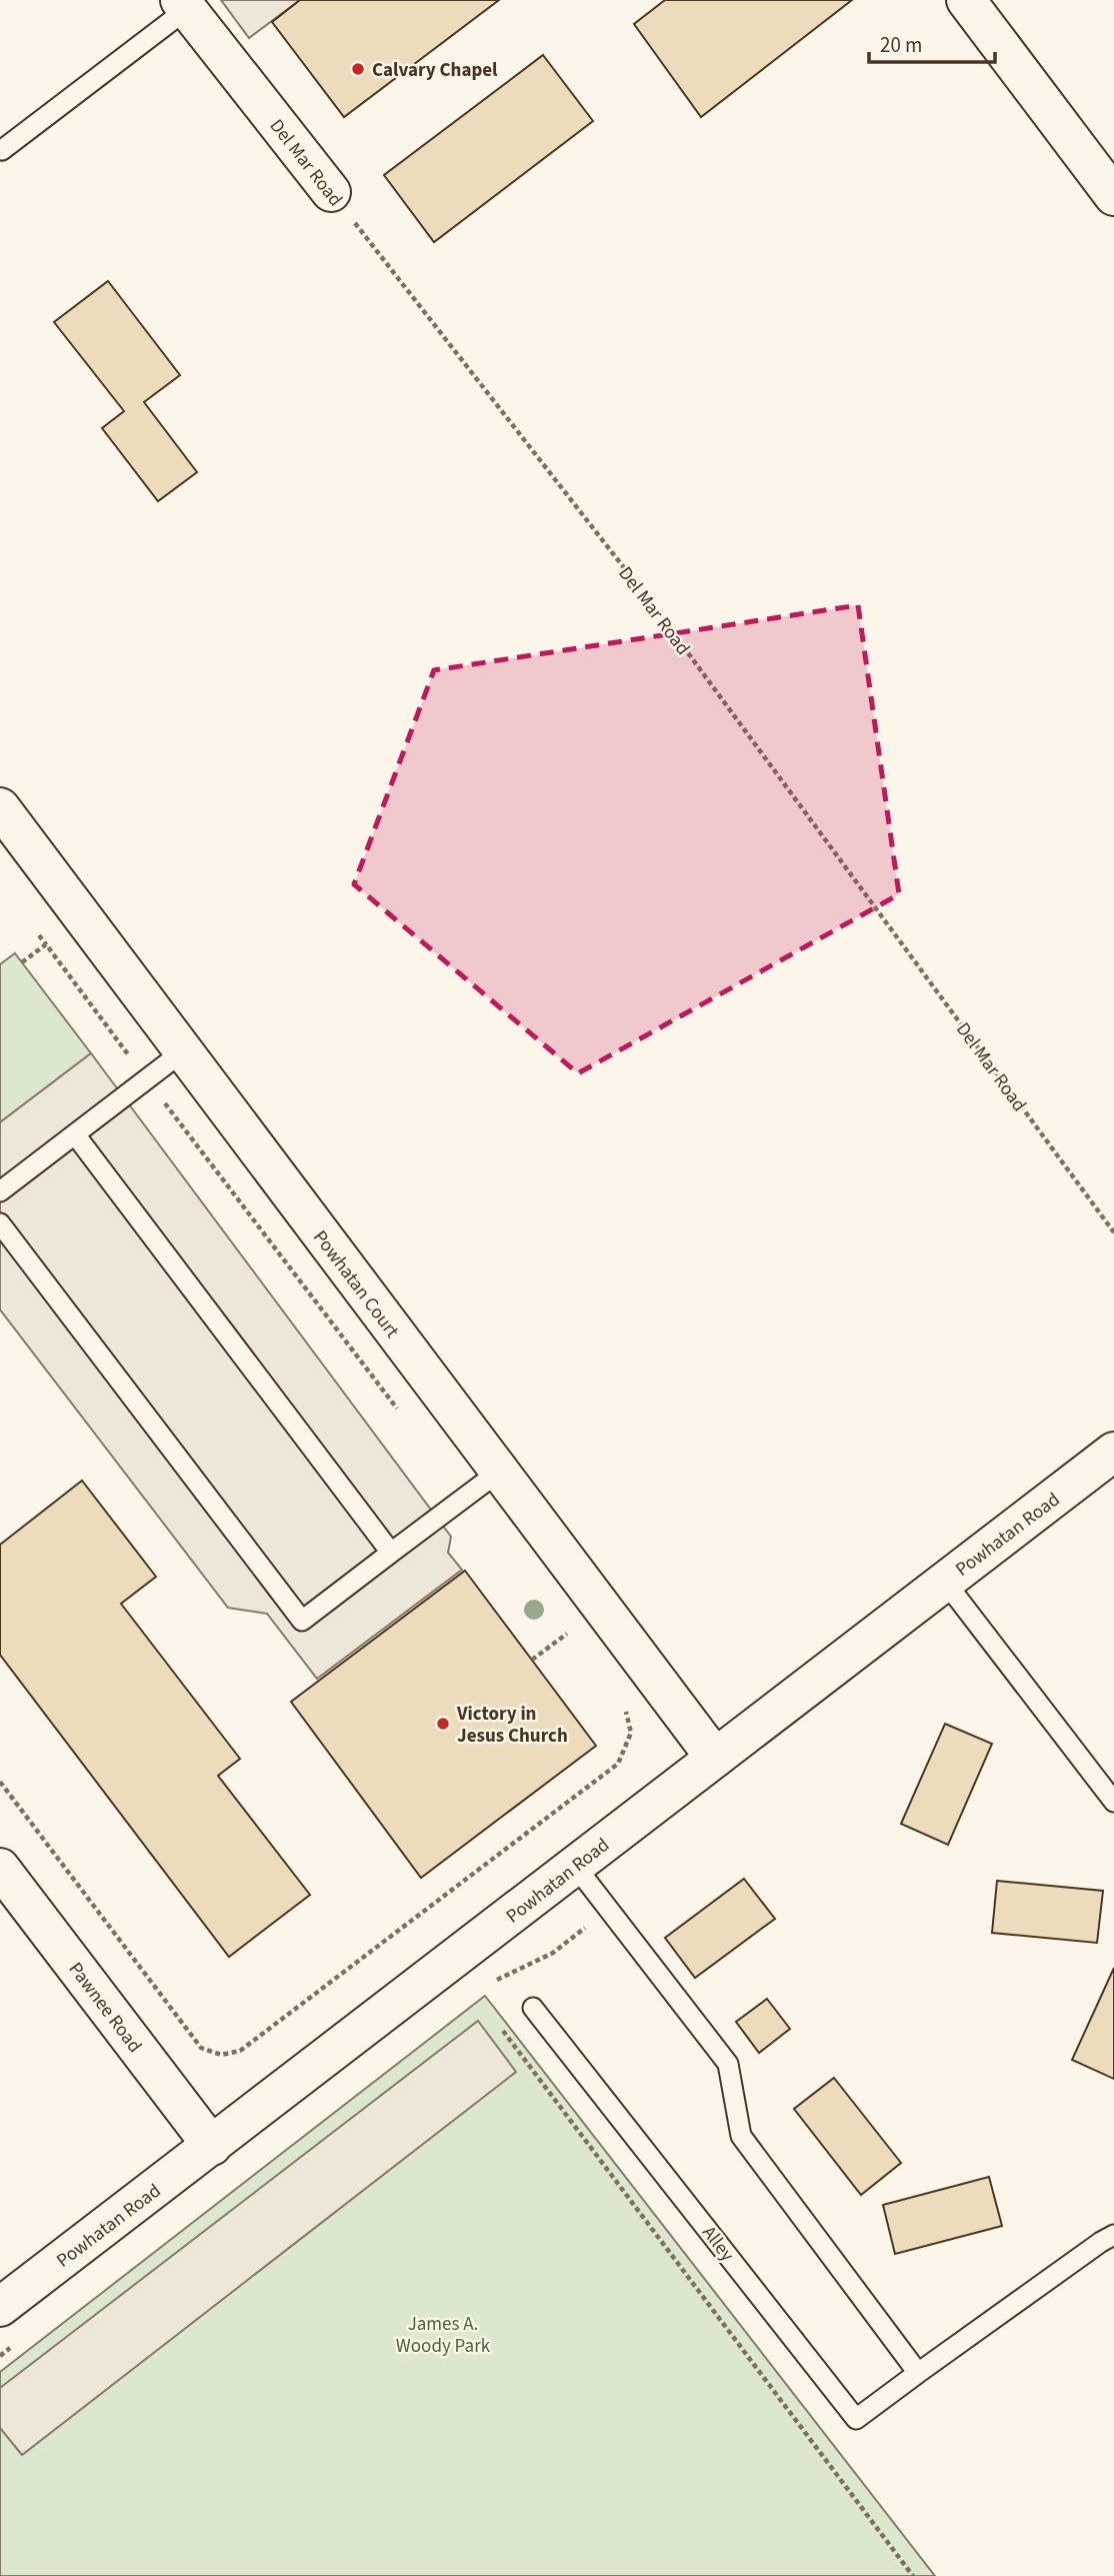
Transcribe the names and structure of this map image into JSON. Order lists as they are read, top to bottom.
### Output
{
  "streets": {
    "street": [
      "Del Mar Road",
      "Powhatan Court",
      "Powhatan Road",
      "Pawnee Road"
    ],
    "lane": ["Alley"]
  },
  "crossings": [
    ["Powhatan Court", "Powhatan Road"],
    ["Powhatan Road", "Pawnee Road"]
  ],
  "parks": ["James A. Woody Park"],
  "places": ["Calvary Chapel", "Victory in Jesus Church"],
  "scale_bar": "20 m"
}
